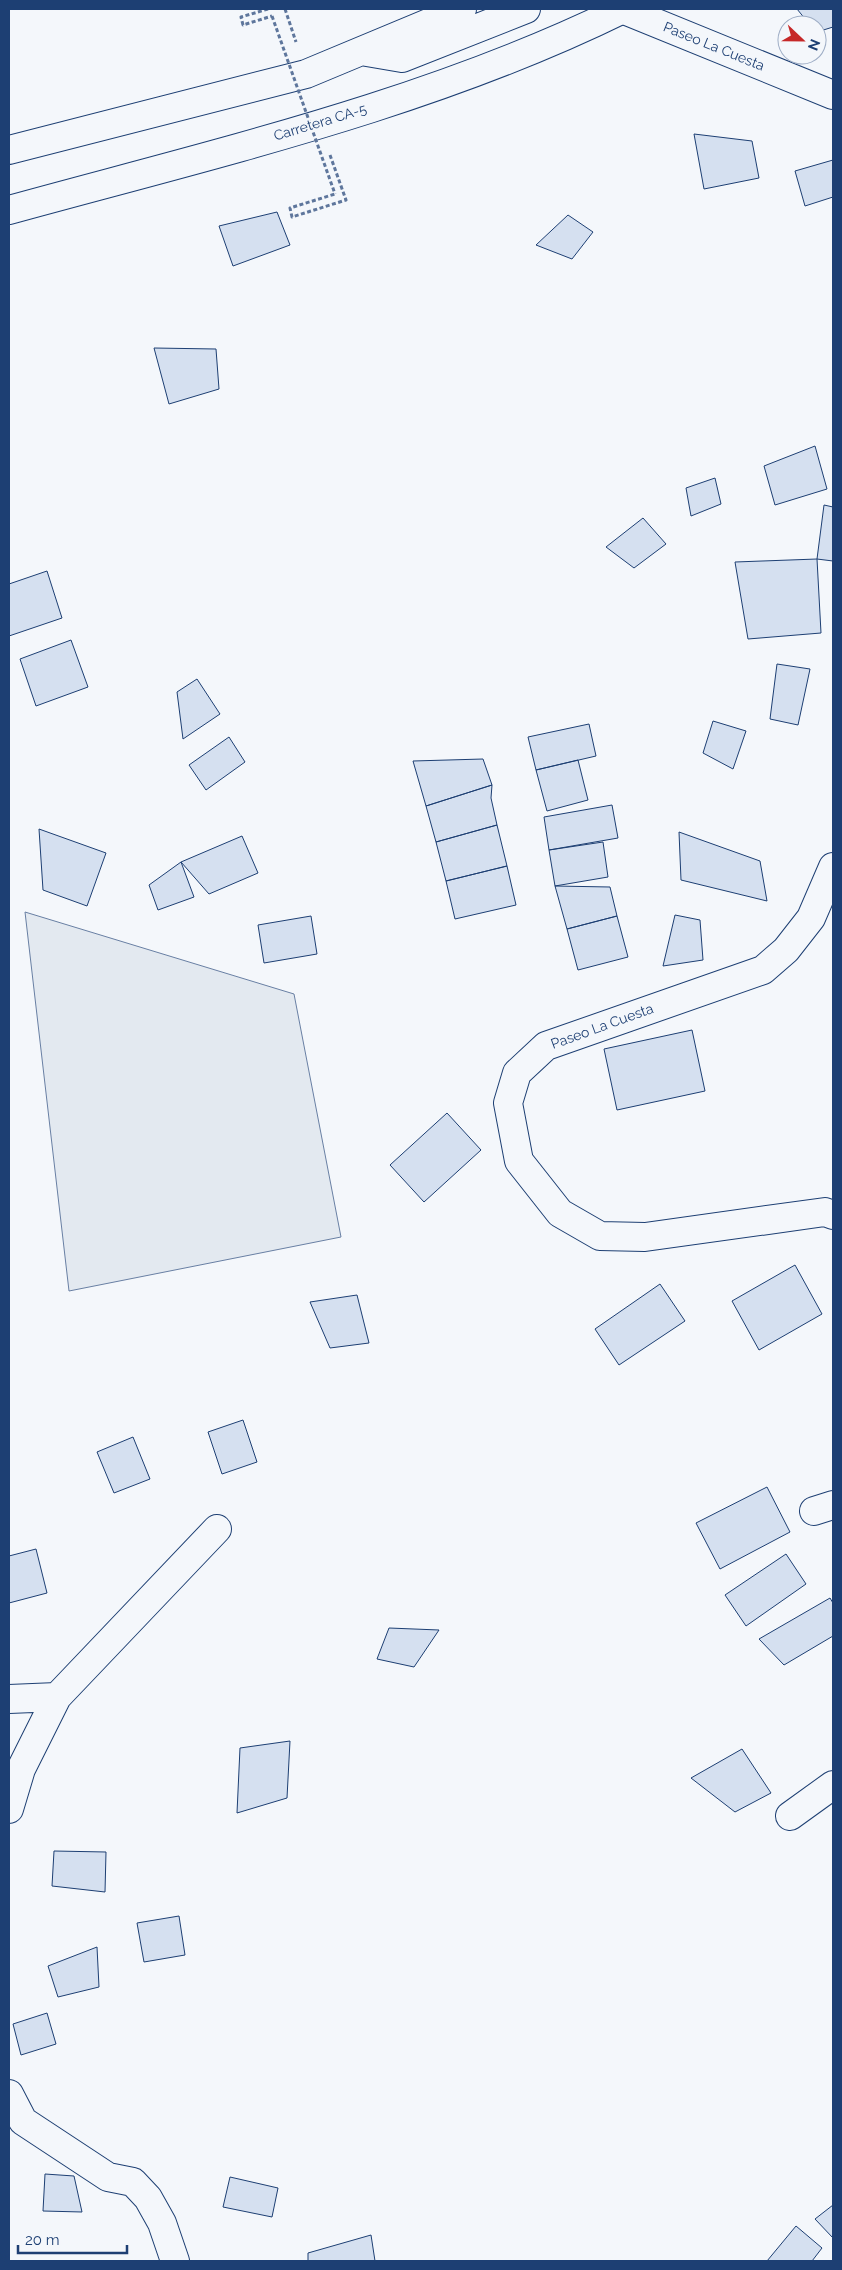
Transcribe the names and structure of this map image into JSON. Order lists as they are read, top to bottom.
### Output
{
  "streets": {
    "main road": ["Paseo La Cuesta", "Carretera CA-5"]
  },
  "crossings": [
    ["Paseo La Cuesta", "Carretera CA-5"]
  ],
  "scale_bar": "20 m",
  "north": "right"
}
